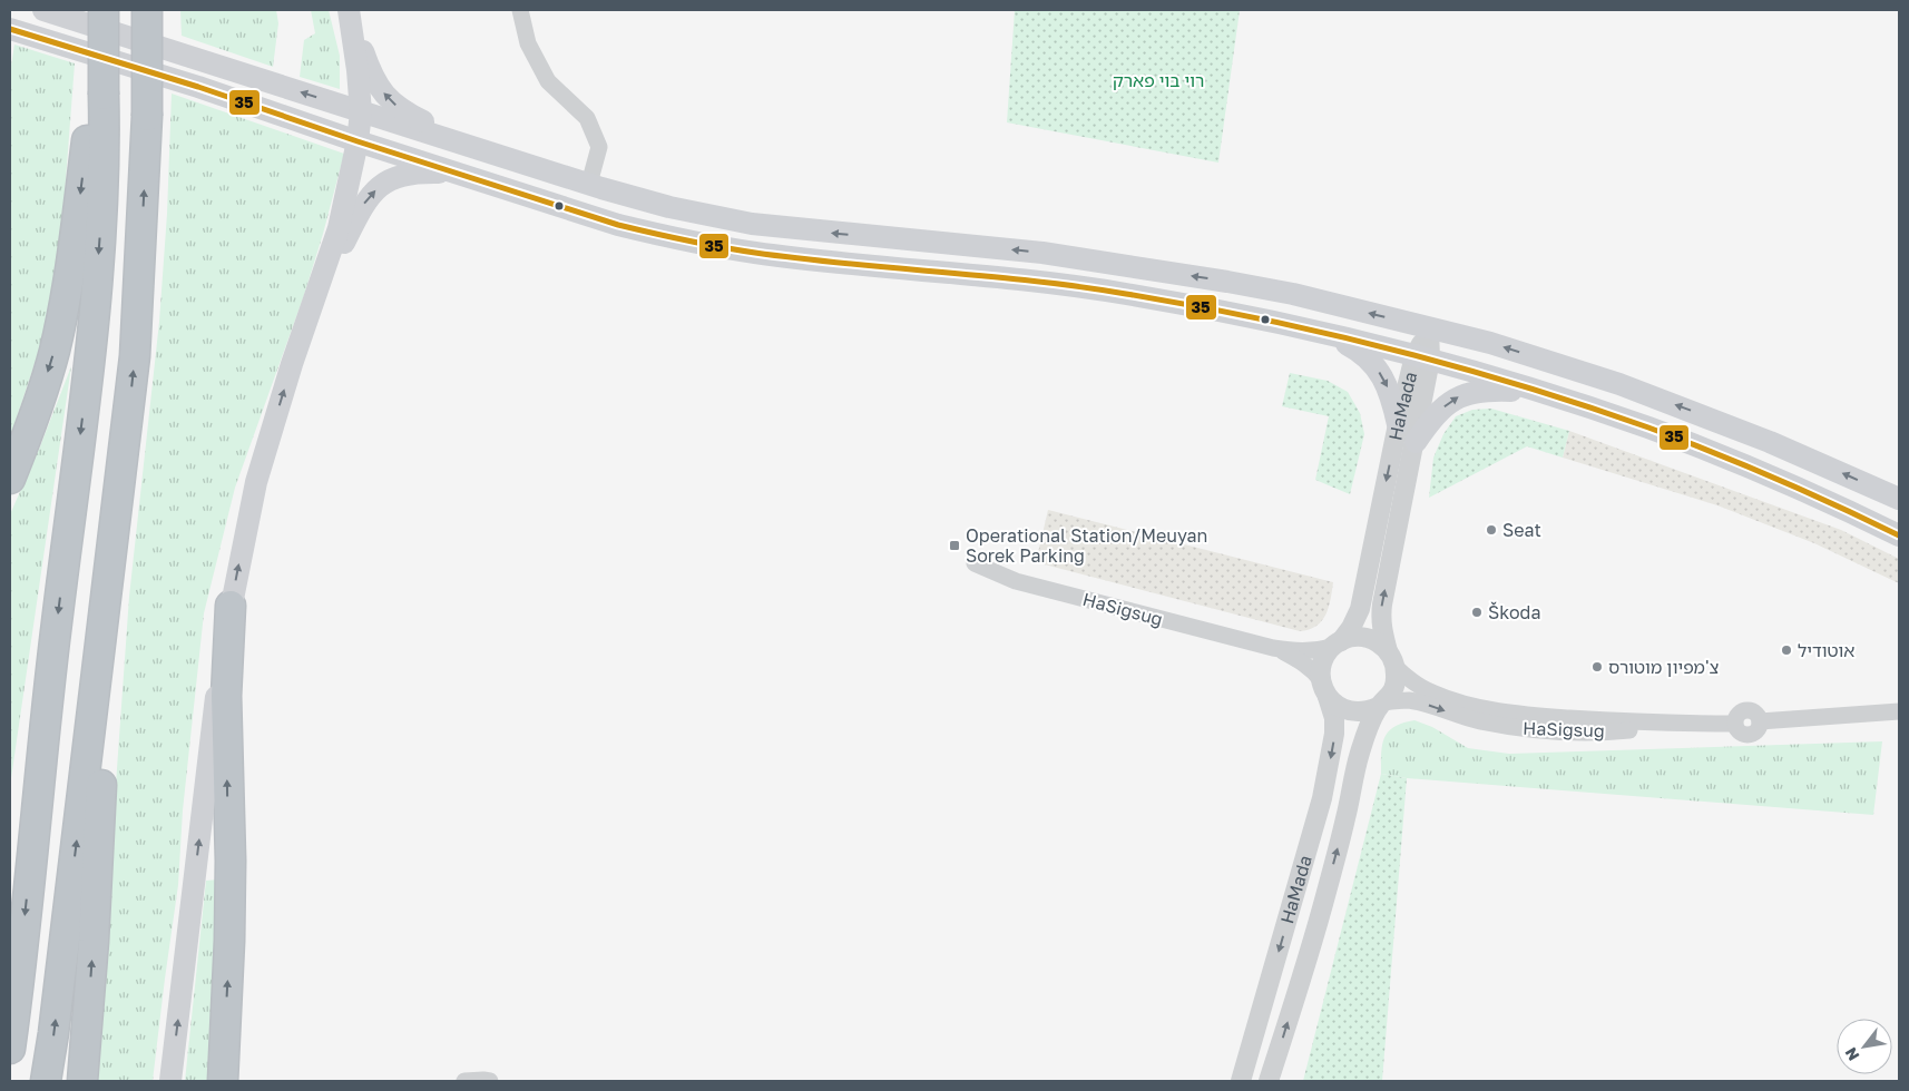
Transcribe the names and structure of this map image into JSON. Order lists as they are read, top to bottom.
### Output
{
  "streets": {
    "street": ["HaMada", "HaSigsug"]
  },
  "crossings": [
    ["HaMada", "HaSigsug"]
  ],
  "parks": ["רוי בוי פארק"],
  "places": {
    "other": [
      "Seat",
      "Škoda",
      "אוטודיל",
      "צ'מפיון מוטורס"
    ],
    "transit": ["Operational Station/Meuyan Sorek Parking"]
  },
  "lines": ["transit line 35"],
  "north": "bottom left"
}
